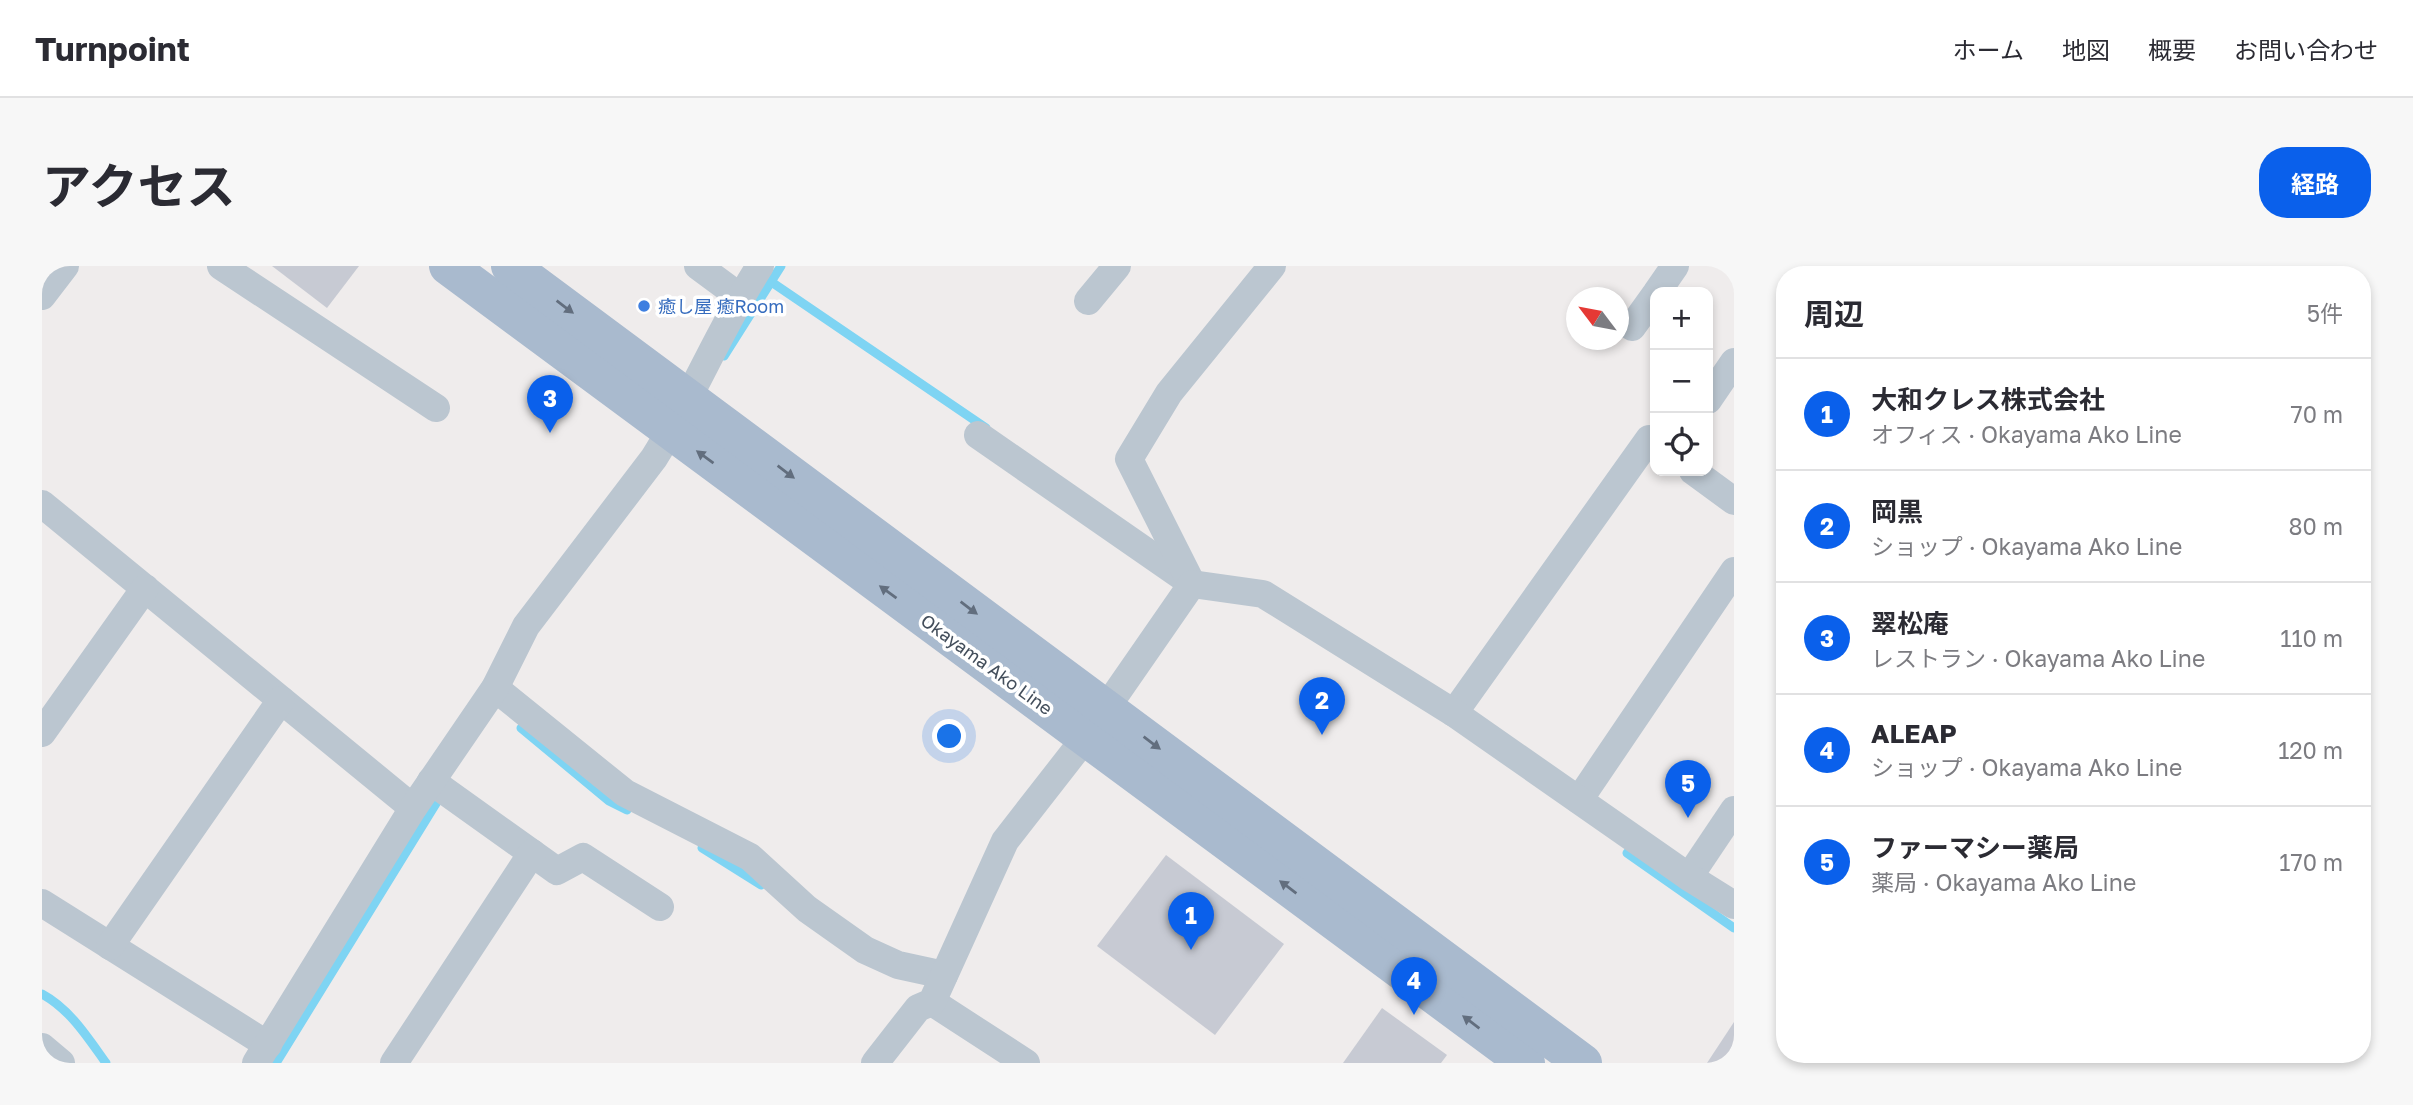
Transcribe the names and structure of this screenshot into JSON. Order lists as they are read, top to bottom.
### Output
{
  "streets": {
    "main road": ["Okayama Ako Line"]
  },
  "places": ["癒し屋 癒Room"],
  "north": "top left",
  "page": {
    "header": "Turnpoint",
    "nav": [
      "ホーム",
      "地図",
      "概要",
      "お問い合わせ"
    ],
    "title": "アクセス",
    "buttons": "経路",
    "heading": ["周辺", "5件"],
    "map_buttons": ["+", "−"],
    "list": [
      {
        "mark": "1",
        "name": "大和クレス株式会社",
        "note": "オフィス · Okayama Ako Line",
        "value": "70 m"
      },
      {
        "mark": "2",
        "name": "岡黒",
        "note": "ショップ · Okayama Ako Line",
        "value": "80 m"
      },
      {
        "mark": "3",
        "name": "翠松庵",
        "note": "レストラン · Okayama Ako Line",
        "value": "110 m"
      },
      {
        "mark": "4",
        "name": "ALEAP",
        "note": "ショップ · Okayama Ako Line",
        "value": "120 m"
      },
      {
        "mark": "5",
        "name": "ファーマシー薬局",
        "note": "薬局 · Okayama Ako Line",
        "value": "170 m"
      }
    ],
    "pins": [
      "3",
      "2",
      "5",
      "1",
      "4"
    ]
  }
}
